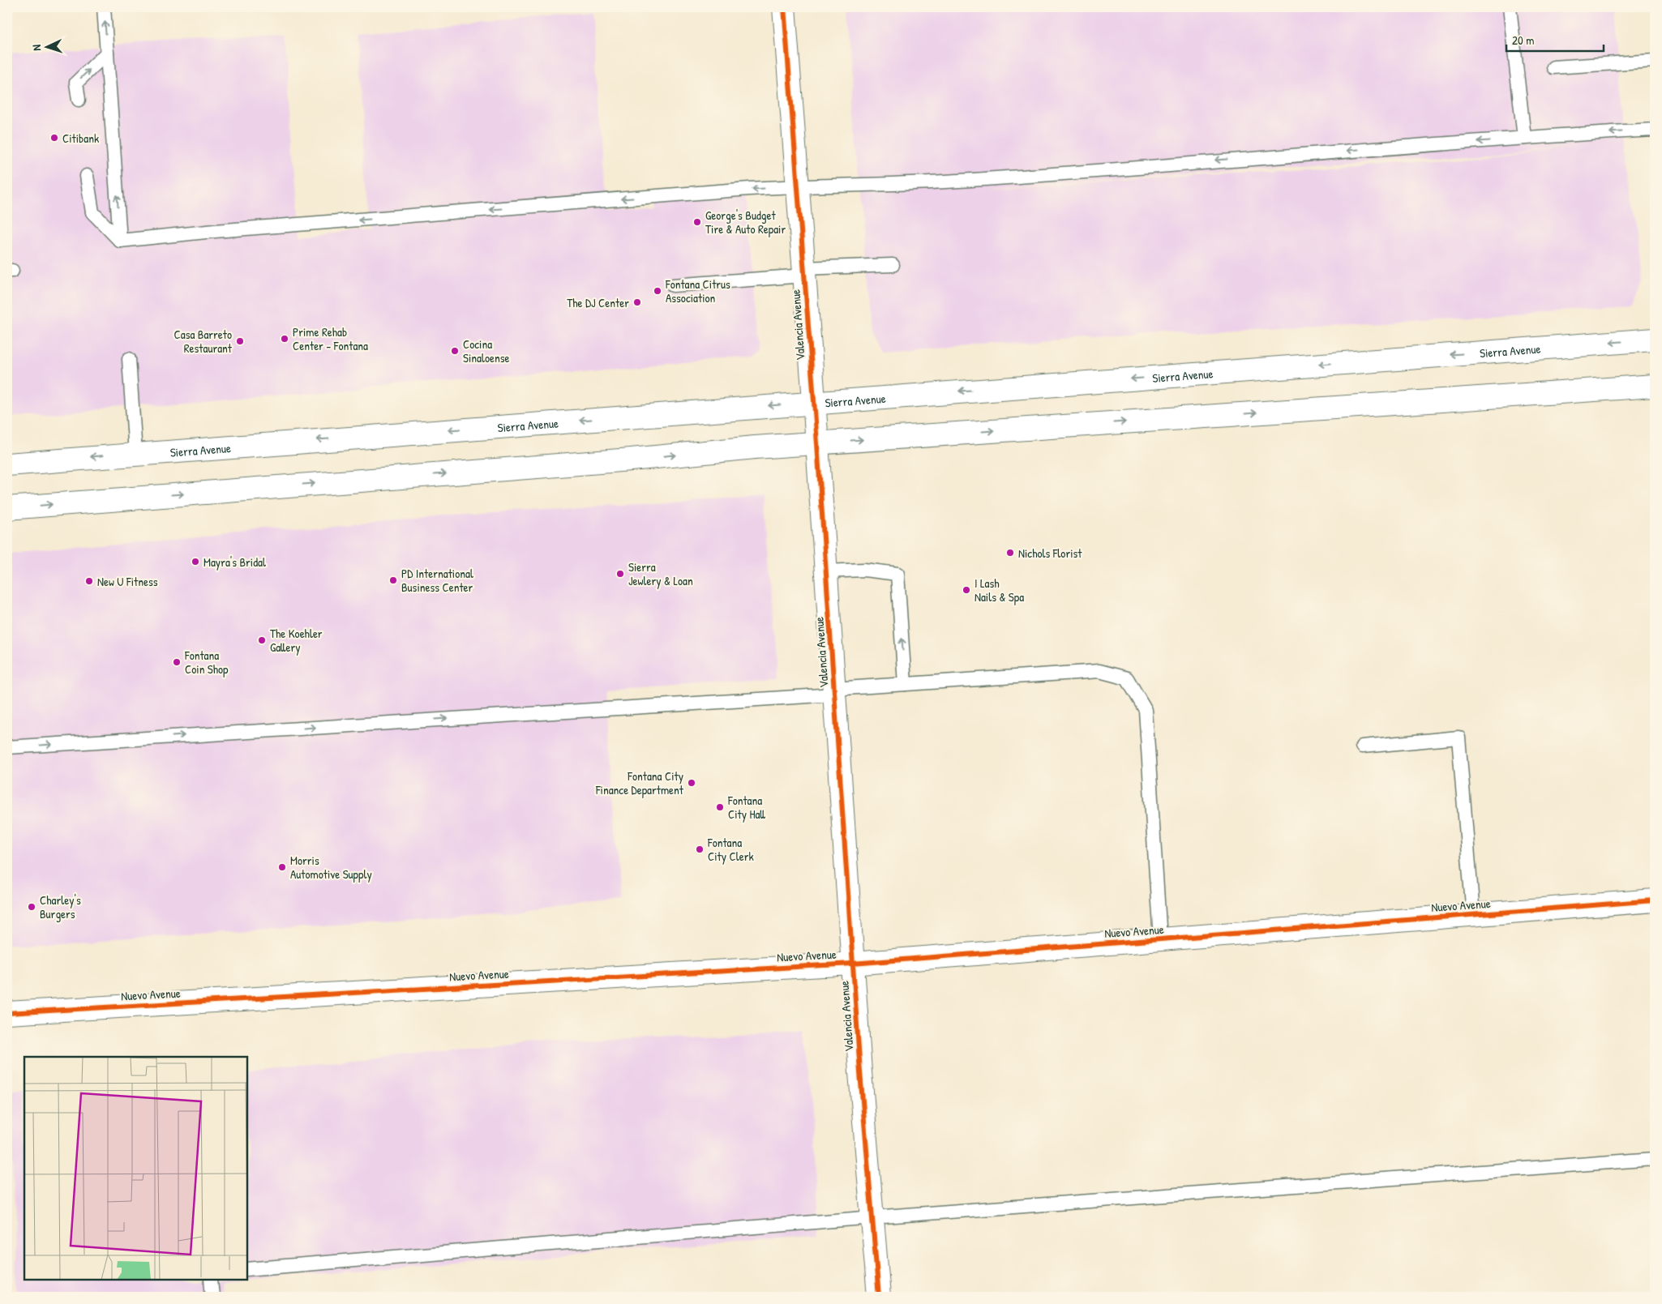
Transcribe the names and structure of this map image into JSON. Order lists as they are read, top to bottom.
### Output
{
  "streets": {
    "main road": ["Valencia Avenue", "Sierra Avenue", "Nuevo Avenue"]
  },
  "crossings": [
    ["Valencia Avenue", "Sierra Avenue"],
    ["Valencia Avenue", "Nuevo Avenue"]
  ],
  "places": [
    "Citibank",
    "George's Budget Tire & Auto Repair",
    "Fontana Citrus Association",
    "The DJ Center",
    "Prime Rehab Center - Fontana",
    "Casa Barreto Restaurant",
    "Cocina Sinaloense",
    "Nichols Florist",
    "Mayra's Bridal",
    "Sierra Jewlery & Loan",
    "PD International Business Center",
    "New U Fitness",
    "I Lash Nails & Spa",
    "The Koehler Gallery",
    "Fontana Coin Shop",
    "Fontana City Finance Department",
    "Fontana City Hall",
    "Fontana City Clerk",
    "Morris Automotive Supply",
    "Charley's Burgers"
  ],
  "scale_bar": "20 m",
  "north": "left"
}
